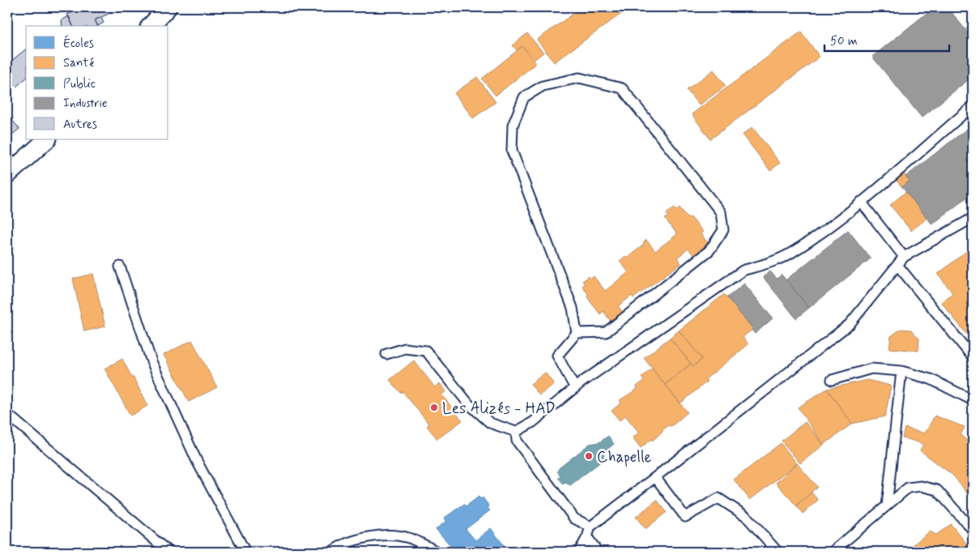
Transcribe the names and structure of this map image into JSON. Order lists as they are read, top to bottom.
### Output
{
  "places": ["Les Alizés - HAD", "Chapelle"],
  "legend": [
    "Écoles",
    "Santé",
    "Public",
    "Industrie",
    "Autres"
  ],
  "scale_bar": "50 m"
}
